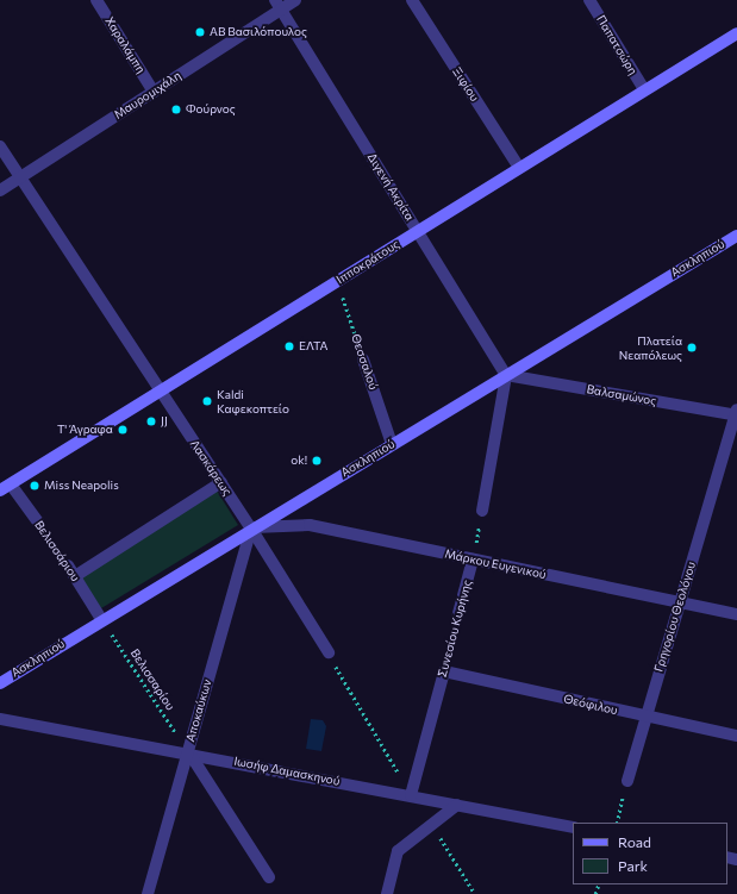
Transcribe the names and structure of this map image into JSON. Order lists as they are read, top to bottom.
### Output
{
  "streets": {
    "street": [
      "Χαραλάμπη",
      "Παπατσώρη",
      "Ξιφίου",
      "Μαυρομιχάλη",
      "Διγενή Ακρίτα",
      "Ασκληπιού",
      "Ιπποκράτους",
      "Θεσσαλού",
      "Βαλσαμώνος",
      "Λασκάρεως",
      "Βελισσάριου",
      "Μάρκου Ευγενικού",
      "Γρηγορίου Θεολόγου",
      "Συνεσίου Κυρήνης",
      "Θεόφιλου",
      "Αποκαύκων",
      "Ιωσήφ Δαμασκηνού"
    ],
    "path": ["Βελισσαρίου"]
  },
  "crossings": [
    ["Χαραλάμπη", "Μαυρομιχάλη"],
    ["Παπατσώρη", "Ιπποκράτους"],
    ["Ξιφίου", "Ιπποκράτους"],
    ["Μαυρομιχάλη", "Διγενή Ακρίτα"],
    ["Μαυρομιχάλη", "Λασκάρεως"],
    ["Διγενή Ακρίτα", "Ασκληπιού"],
    ["Διγενή Ακρίτα", "Ιπποκράτους"],
    ["Διγενή Ακρίτα", "Βαλσαμώνος"],
    ["Ασκληπιού", "Θεσσαλού"],
    ["Ασκληπιού", "Βαλσαμώνος"],
    ["Ασκληπιού", "Λασκάρεως"],
    ["Ασκληπιού", "Βελισσάριου"],
    ["Ασκληπιού", "Μάρκου Ευγενικού"],
    ["Ασκληπιού", "Βελισσαρίου"],
    ["Ασκληπιού", "Αποκαύκων"],
    ["Ιπποκράτους", "Θεσσαλού"],
    ["Ιπποκράτους", "Λασκάρεως"],
    ["Ιπποκράτους", "Βελισσάριου"],
    ["Βαλσαμώνος", "Γρηγορίου Θεολόγου"],
    ["Λασκάρεως", "Μάρκου Ευγενικού"],
    ["Λασκάρεως", "Αποκαύκων"],
    ["Βελισσάριου", "Βελισσαρίου"],
    ["Μάρκου Ευγενικού", "Γρηγορίου Θεολόγου"],
    ["Μάρκου Ευγενικού", "Συνεσίου Κυρήνης"],
    ["Μάρκου Ευγενικού", "Αποκαύκων"],
    ["Γρηγορίου Θεολόγου", "Θεόφιλου"],
    ["Συνεσίου Κυρήνης", "Θεόφιλου"],
    ["Συνεσίου Κυρήνης", "Ιωσήφ Δαμασκηνού"],
    ["Βελισσαρίου", "Αποκαύκων"],
    ["Βελισσαρίου", "Ιωσήφ Δαμασκηνού"],
    ["Αποκαύκων", "Ιωσήφ Δαμασκηνού"]
  ],
  "places": [
    "ΑΒ Βασιλόπουλος",
    "Φούρνος",
    "ΕΛΤΑ",
    "Πλατεία Νεαπόλεως",
    "Kaldi Καφεκοπτείο",
    "JJ",
    "Τ' Άγραφα",
    "ok!",
    "Miss Neapolis"
  ],
  "legend": ["Road", "Park"]
}
